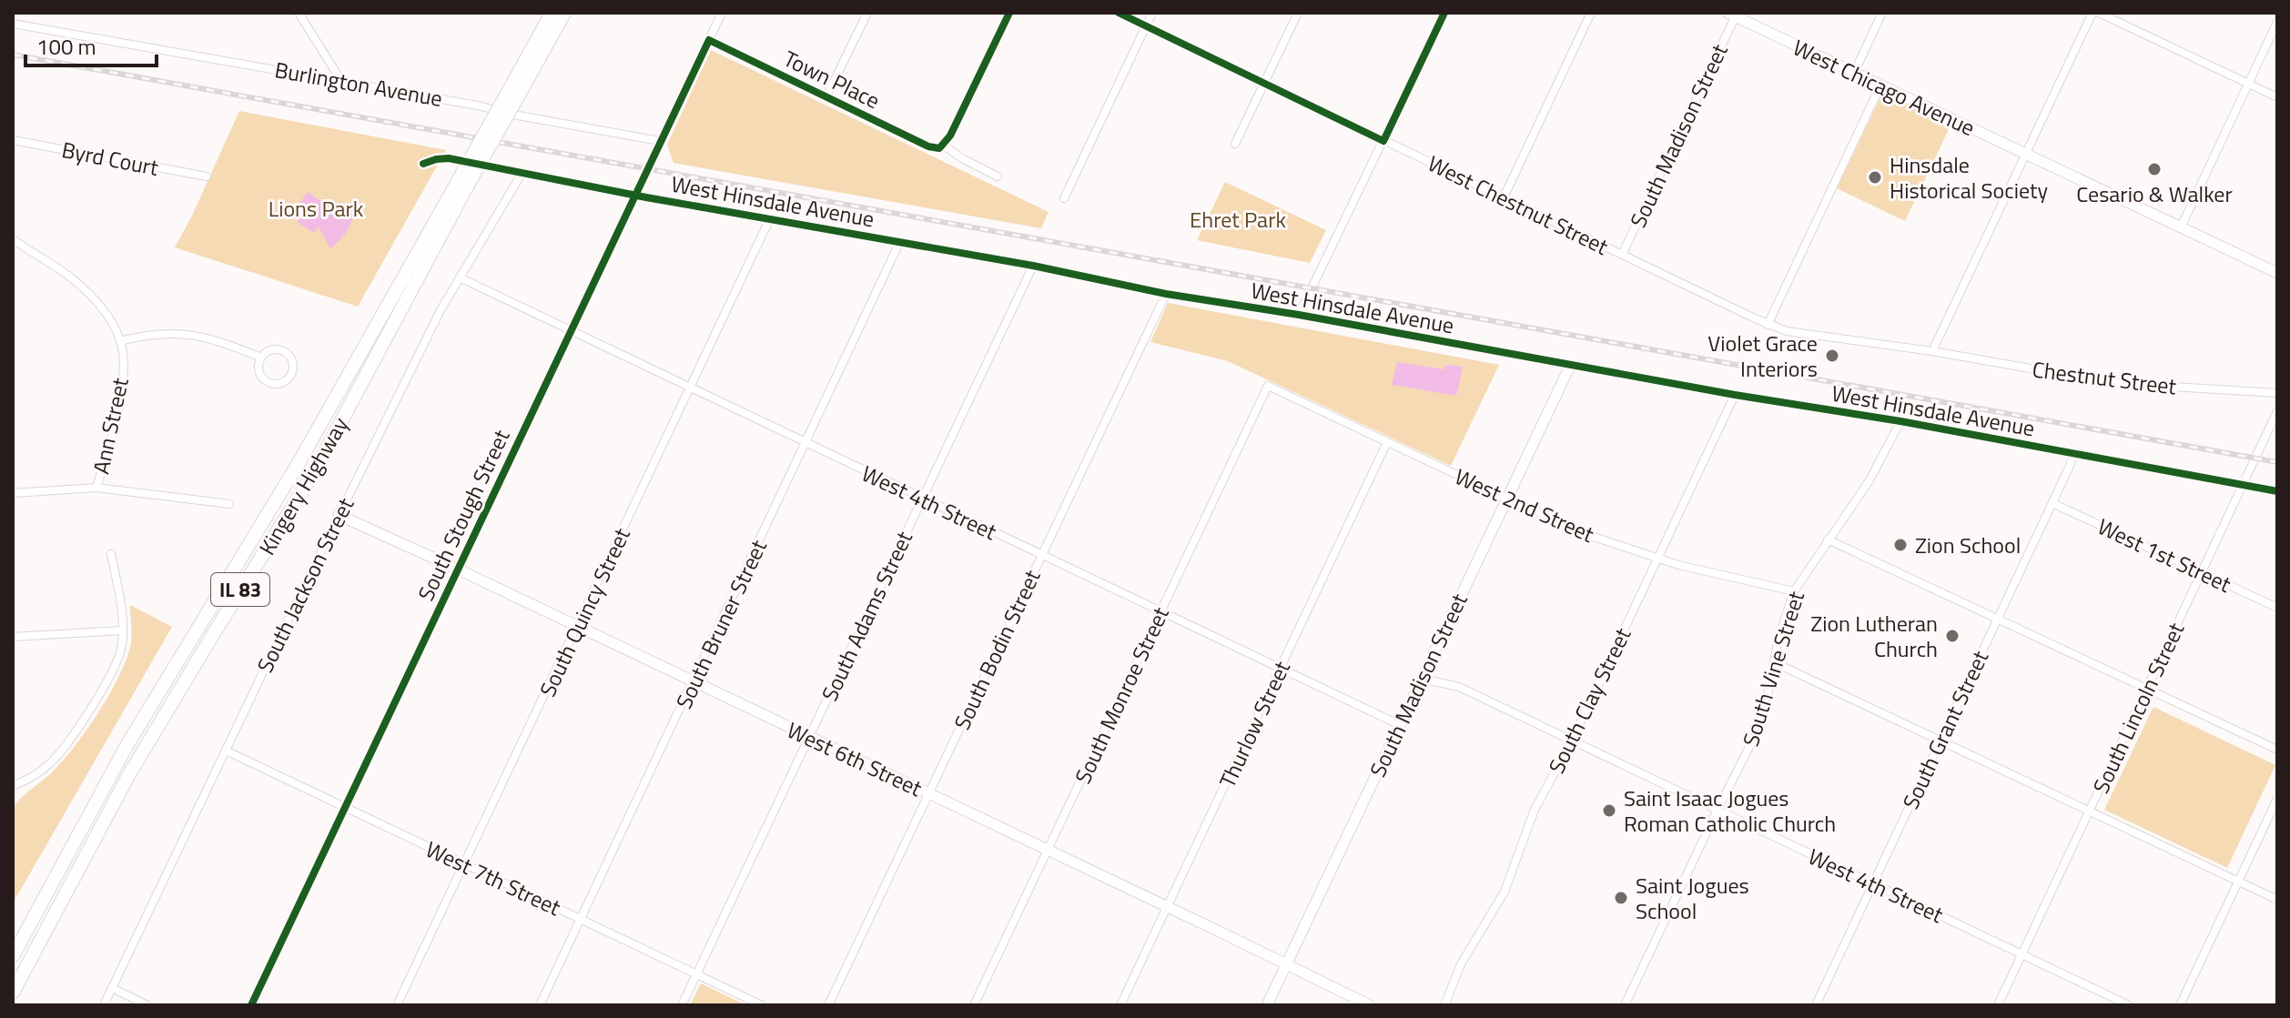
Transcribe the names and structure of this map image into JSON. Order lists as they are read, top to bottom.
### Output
{
  "streets": {
    "highway": ["Kingery Highway", "IL 83"],
    "street": [
      "Town Place",
      "Burlington Avenue",
      "West Chicago Avenue",
      "South Madison Street",
      "Byrd Court",
      "West Hinsdale Avenue",
      "West Chestnut Street",
      "Chestnut Street",
      "Ann Street",
      "West 4th Street",
      "West 2nd Street",
      "South Stough Street",
      "West 1st Street",
      "South Jackson Street",
      "South Quincy Street",
      "South Adams Street",
      "South Bruner Street",
      "South Bodin Street",
      "South Vine Street",
      "South Monroe Street",
      "South Clay Street",
      "South Lincoln Street",
      "Thurlow Street",
      "South Grant Street",
      "West 6th Street",
      "West 7th Street"
    ]
  },
  "crossings": [
    ["Town Place", "South Stough Street"],
    ["Burlington Avenue", "South Stough Street"],
    ["West Chicago Avenue", "South Madison Street"],
    ["South Madison Street", "West Hinsdale Avenue"],
    ["South Madison Street", "West Chestnut Street"],
    ["South Madison Street", "West 4th Street"],
    ["South Madison Street", "West 2nd Street"],
    ["South Madison Street", "West 6th Street"],
    ["West Hinsdale Avenue", "South Stough Street"],
    ["West Hinsdale Avenue", "South Jackson Street"],
    ["West Hinsdale Avenue", "South Quincy Street"],
    ["West Hinsdale Avenue", "South Adams Street"],
    ["West Hinsdale Avenue", "South Bruner Street"],
    ["West Hinsdale Avenue", "South Bodin Street"],
    ["West Hinsdale Avenue", "South Vine Street"],
    ["West Hinsdale Avenue", "South Clay Street"],
    ["West Hinsdale Avenue", "South Lincoln Street"],
    ["West Hinsdale Avenue", "South Grant Street"],
    ["West Chestnut Street", "Chestnut Street"],
    ["West 4th Street", "South Stough Street"],
    ["West 4th Street", "South Jackson Street"],
    ["West 4th Street", "South Quincy Street"],
    ["West 4th Street", "South Adams Street"],
    ["West 4th Street", "South Bruner Street"],
    ["West 4th Street", "South Bodin Street"],
    ["West 4th Street", "South Vine Street"],
    ["West 4th Street", "South Monroe Street"],
    ["West 4th Street", "South Clay Street"],
    ["West 4th Street", "South Lincoln Street"],
    ["West 4th Street", "Thurlow Street"],
    ["West 4th Street", "South Grant Street"],
    ["West 2nd Street", "South Vine Street"],
    ["West 2nd Street", "South Monroe Street"],
    ["West 2nd Street", "South Clay Street"],
    ["West 2nd Street", "Thurlow Street"],
    ["South Stough Street", "West 6th Street"],
    ["South Stough Street", "West 7th Street"],
    ["West 1st Street", "South Lincoln Street"],
    ["West 1st Street", "South Grant Street"],
    ["South Jackson Street", "West 6th Street"],
    ["South Jackson Street", "West 7th Street"],
    ["South Quincy Street", "West 6th Street"],
    ["South Quincy Street", "West 7th Street"],
    ["South Adams Street", "West 6th Street"],
    ["South Adams Street", "West 7th Street"],
    ["South Bruner Street", "West 6th Street"],
    ["South Bruner Street", "West 7th Street"],
    ["South Bodin Street", "West 6th Street"],
    ["South Monroe Street", "West 6th Street"],
    ["Thurlow Street", "West 6th Street"]
  ],
  "parks": ["Lions Park", "Ehret Park"],
  "places": [
    "Cesario & Walker",
    "Hinsdale Historical Society",
    "Violet Grace Interiors",
    "Zion School",
    "Zion Lutheran Church",
    "Saint Isaac Jogues Roman Catholic Church",
    "Saint Jogues School"
  ],
  "scale_bar": "100 m"
}
